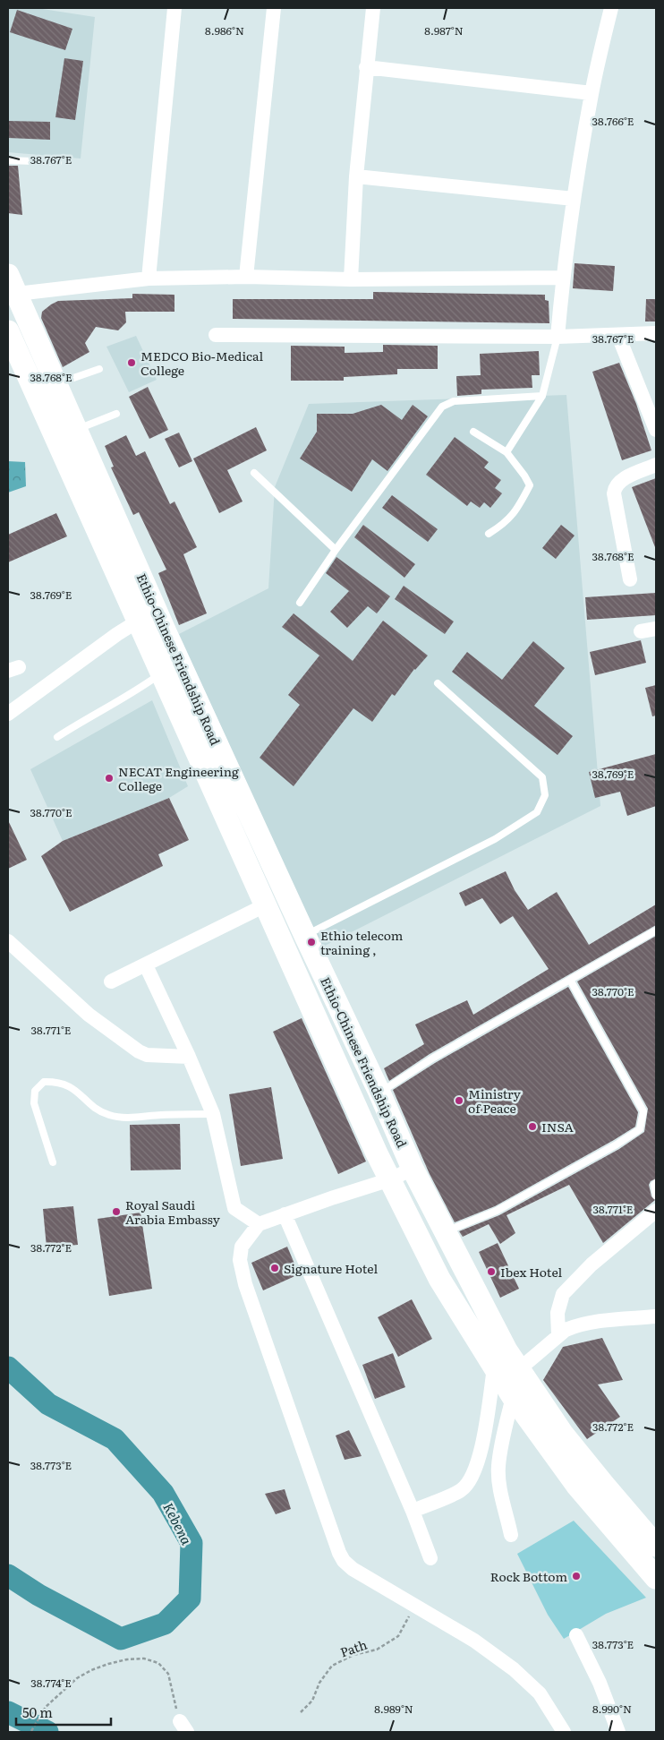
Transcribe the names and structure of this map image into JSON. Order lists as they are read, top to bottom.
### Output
{
  "streets": {
    "main road": ["Ethio-Chinese Friendship Road"],
    "path": ["Path"]
  },
  "water": ["Kebena"],
  "places": [
    "MEDCO Bio-Medical College",
    "NECAT Engineering College",
    "Ethio telecom training ,",
    "Ministry of Peace",
    "INSA",
    "Royal Saudi Arabia Embassy",
    "Signature Hotel",
    "Ibex Hotel",
    "Rock Bottom"
  ],
  "scale_bar": "50 m",
  "coordinates": [
    "8.986°N",
    "8.987°N",
    "38.766°E",
    "38.767°E",
    "38.768°E",
    "38.769°E",
    "38.770°E",
    "38.771°E",
    "38.772°E",
    "38.773°E",
    "38.774°E",
    "8.989°N",
    "8.990°N"
  ]
}
